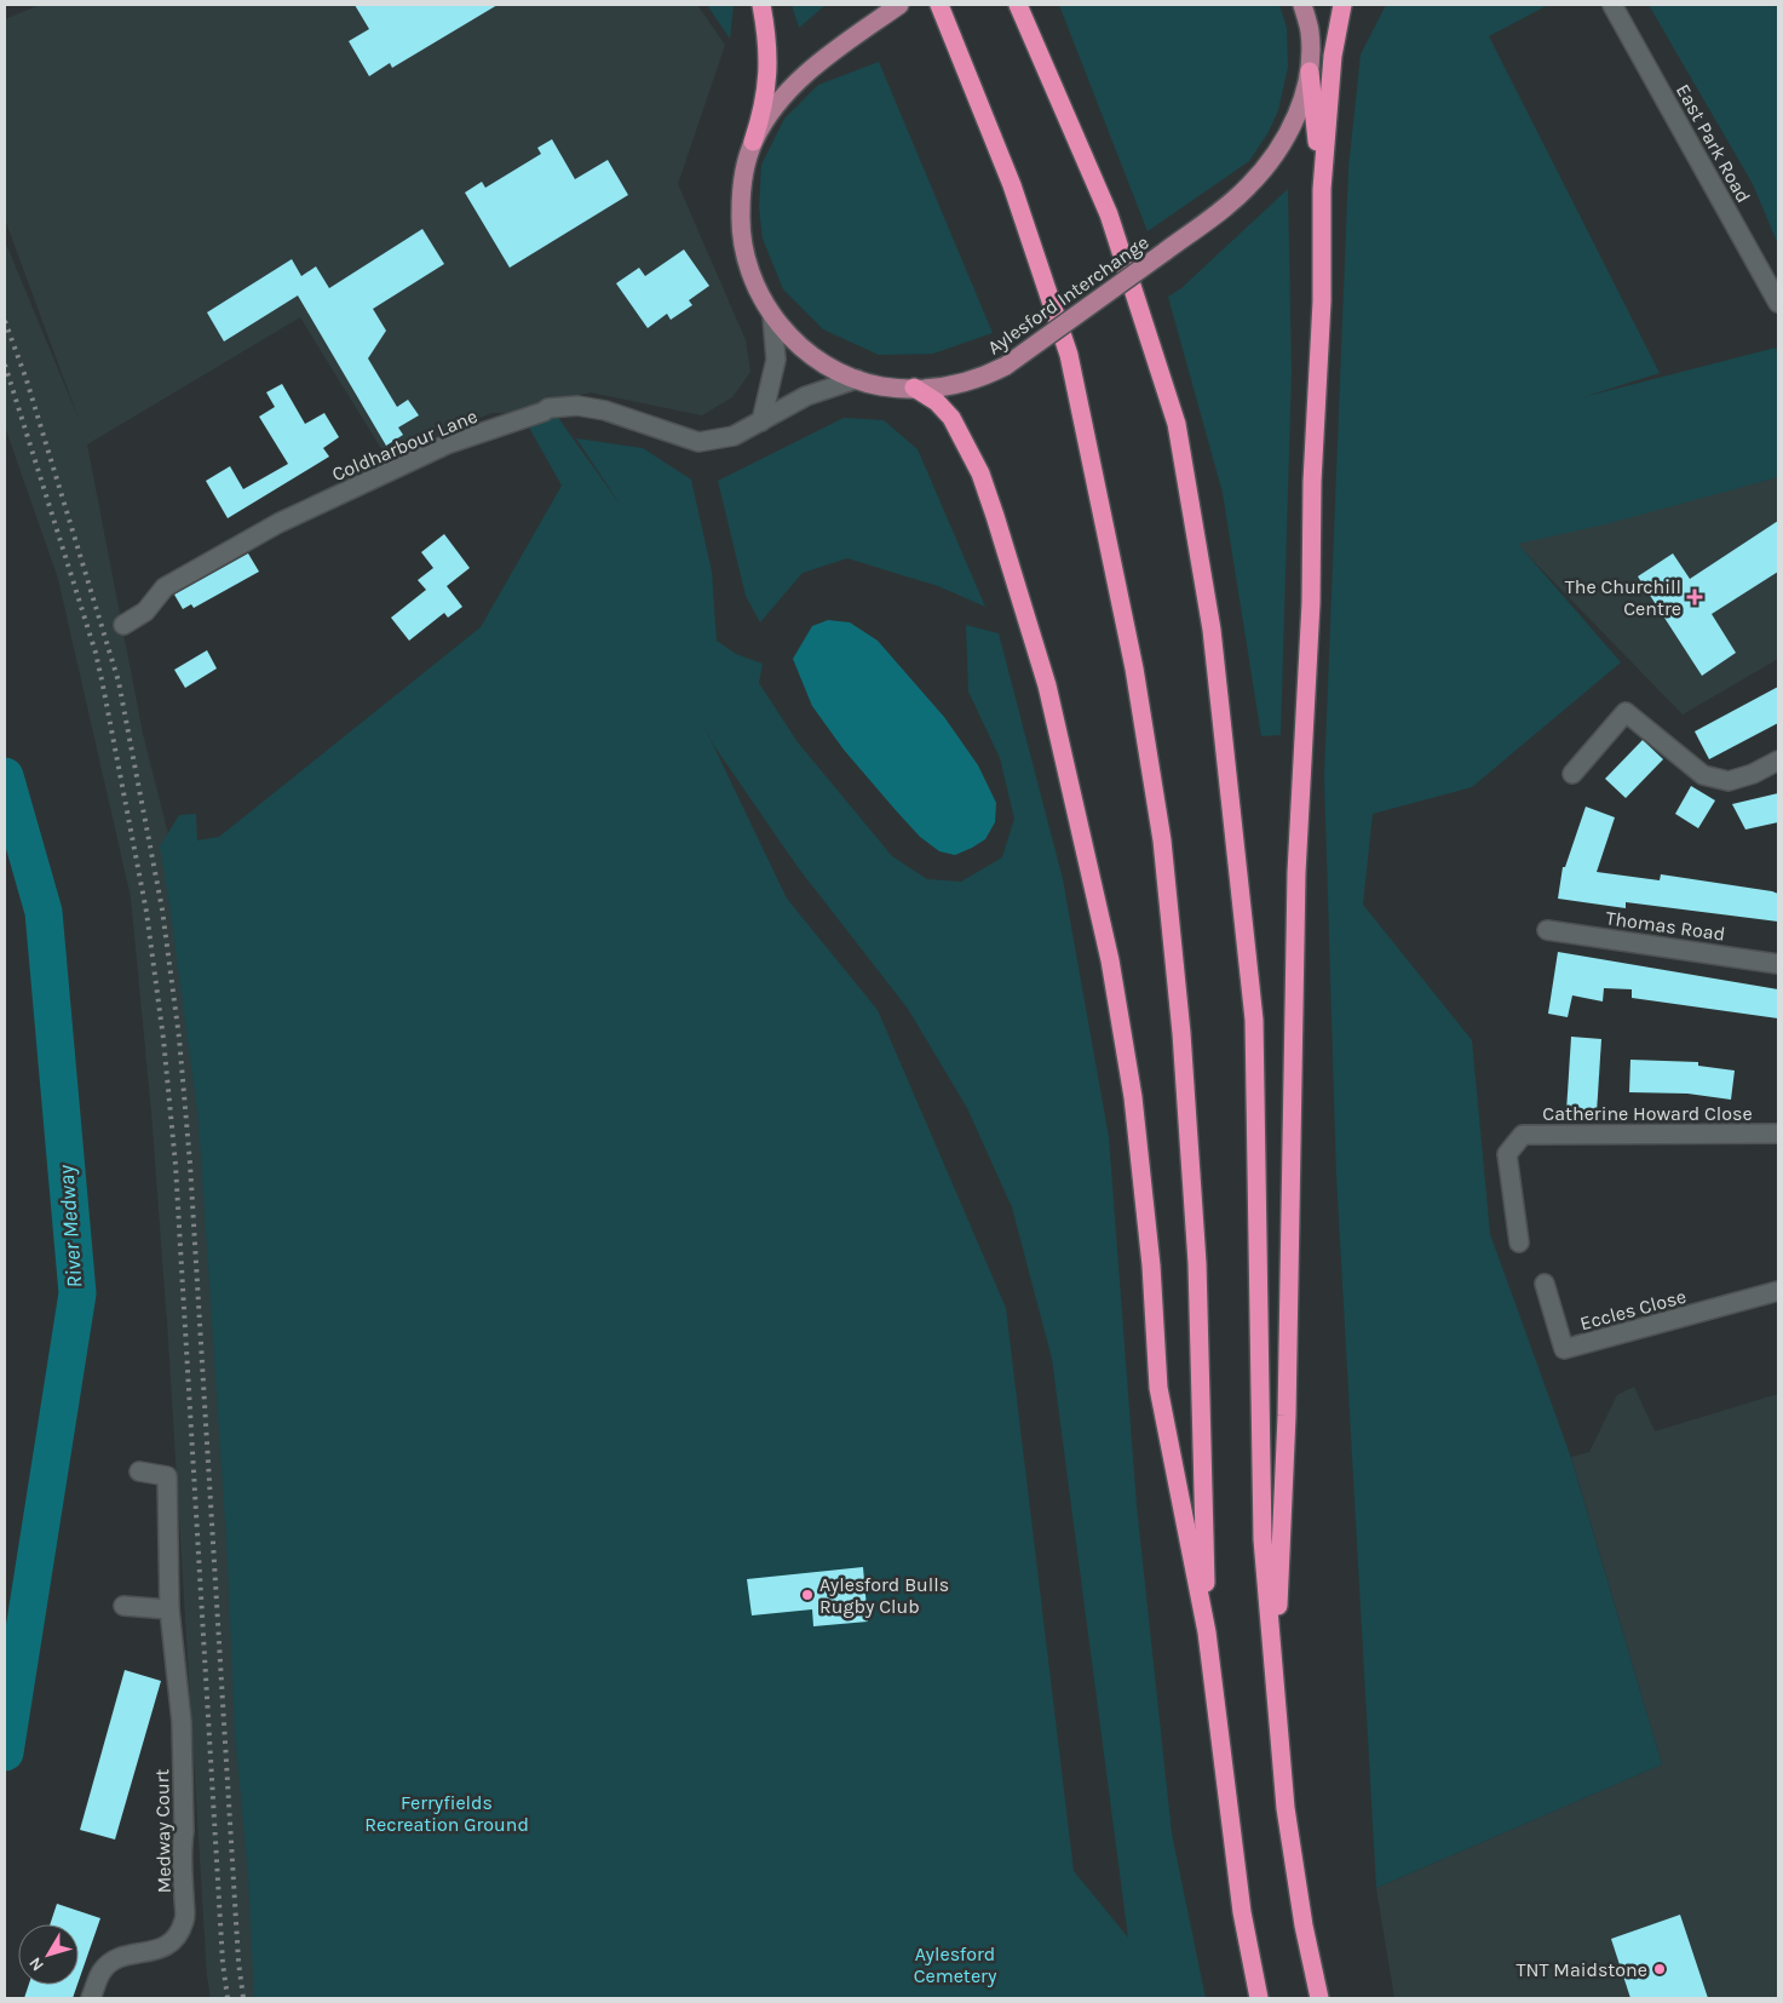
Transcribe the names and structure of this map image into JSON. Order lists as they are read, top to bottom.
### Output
{
  "streets": {
    "main road": ["Aylesford Interchange"],
    "street": [
      "East Park Road",
      "Coldharbour Lane",
      "Thomas Road",
      "Catherine Howard Close",
      "Eccles Close",
      "Medway Court"
    ]
  },
  "crossings": [
    ["Aylesford Interchange", "Coldharbour Lane"]
  ],
  "water": ["River Medway"],
  "parks": ["Ferryfields Recreation Ground", "Aylesford Cemetery"],
  "places": {
    "health": ["The Churchill Centre"],
    "other": ["Aylesford Bulls Rugby Club", "TNT Maidstone"]
  },
  "north": "bottom left"
}
